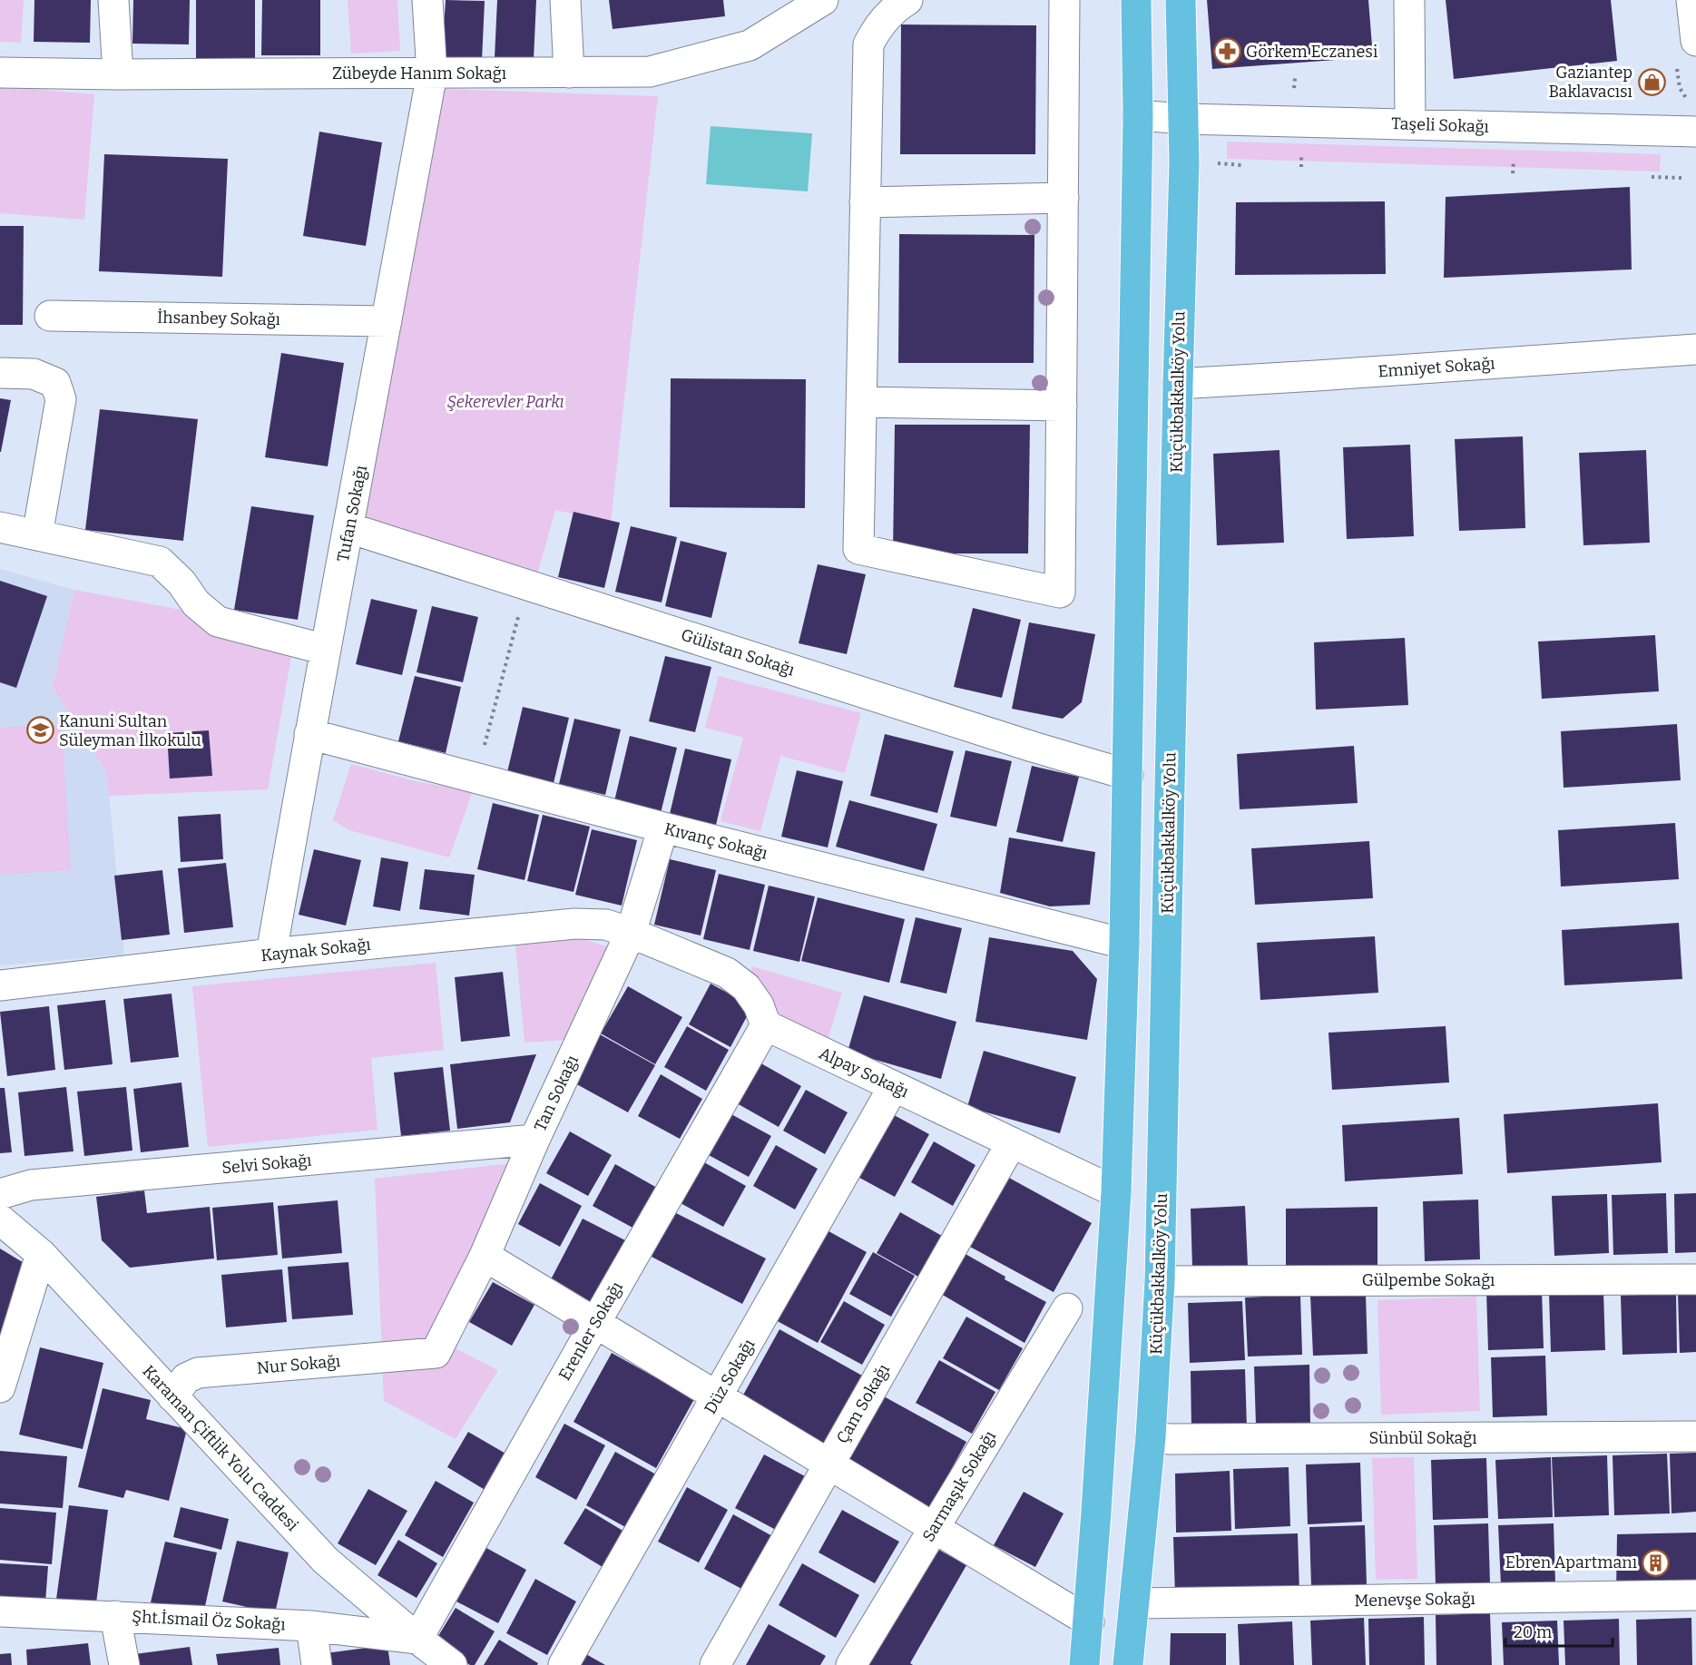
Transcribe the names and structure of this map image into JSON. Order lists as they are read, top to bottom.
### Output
{
  "streets": {
    "main road": ["Küçükbakkalköy Yolu"],
    "street": [
      "Zübeyde Hanım Sokağı",
      "Taşeli Sokağı",
      "İhsanbey Sokağı",
      "Emniyet Sokağı",
      "Tufan Sokağı",
      "Gülistan Sokağı",
      "Kıvanç Sokağı",
      "Kaynak Sokağı",
      "Alpay Sokağı",
      "Tan Sokağı",
      "Selvi Sokağı",
      "Gülpembe Sokağı",
      "Erenler Sokağı",
      "Nur Sokağı",
      "Düz Sokağı",
      "Çam Sokağı",
      "Sünbül Sokağı",
      "Karaman Çiftlik Yolu Caddesi",
      "Sarmaşık Sokağı",
      "Menevşe Sokağı",
      "Şht.İsmail Öz Sokağı"
    ]
  },
  "crossings": [
    ["Zübeyde Hanım Sokağı", "Tufan Sokağı"],
    ["Taşeli Sokağı", "Küçükbakkalköy Yolu"],
    ["İhsanbey Sokağı", "Tufan Sokağı"],
    ["Emniyet Sokağı", "Küçükbakkalköy Yolu"],
    ["Küçükbakkalköy Yolu", "Gülpembe Sokağı"],
    ["Küçükbakkalköy Yolu", "Sünbül Sokağı"],
    ["Küçükbakkalköy Yolu", "Menevşe Sokağı"],
    ["Tufan Sokağı", "Gülistan Sokağı"],
    ["Tufan Sokağı", "Kıvanç Sokağı"],
    ["Tufan Sokağı", "Kaynak Sokağı"],
    ["Kıvanç Sokağı", "Tan Sokağı"],
    ["Kaynak Sokağı", "Tan Sokağı"],
    ["Alpay Sokağı", "Erenler Sokağı"],
    ["Alpay Sokağı", "Düz Sokağı"],
    ["Alpay Sokağı", "Çam Sokağı"],
    ["Tan Sokağı", "Selvi Sokağı"],
    ["Tan Sokağı", "Nur Sokağı"],
    ["Erenler Sokağı", "Karaman Çiftlik Yolu Caddesi"],
    ["Erenler Sokağı", "Şht.İsmail Öz Sokağı"],
    ["Nur Sokağı", "Karaman Çiftlik Yolu Caddesi"],
    ["Karaman Çiftlik Yolu Caddesi", "Şht.İsmail Öz Sokağı"]
  ],
  "parks": ["Şekerevler Parkı"],
  "places": {
    "pharmacy": ["Görkem Eczanesi"],
    "shop": ["Gaziantep Baklavacısı"],
    "school or university": ["Kanuni Sultan Süleyman İlkokulu"],
    "building": ["Ebren Apartmanı"]
  },
  "scale_bar": "20 m"
}
